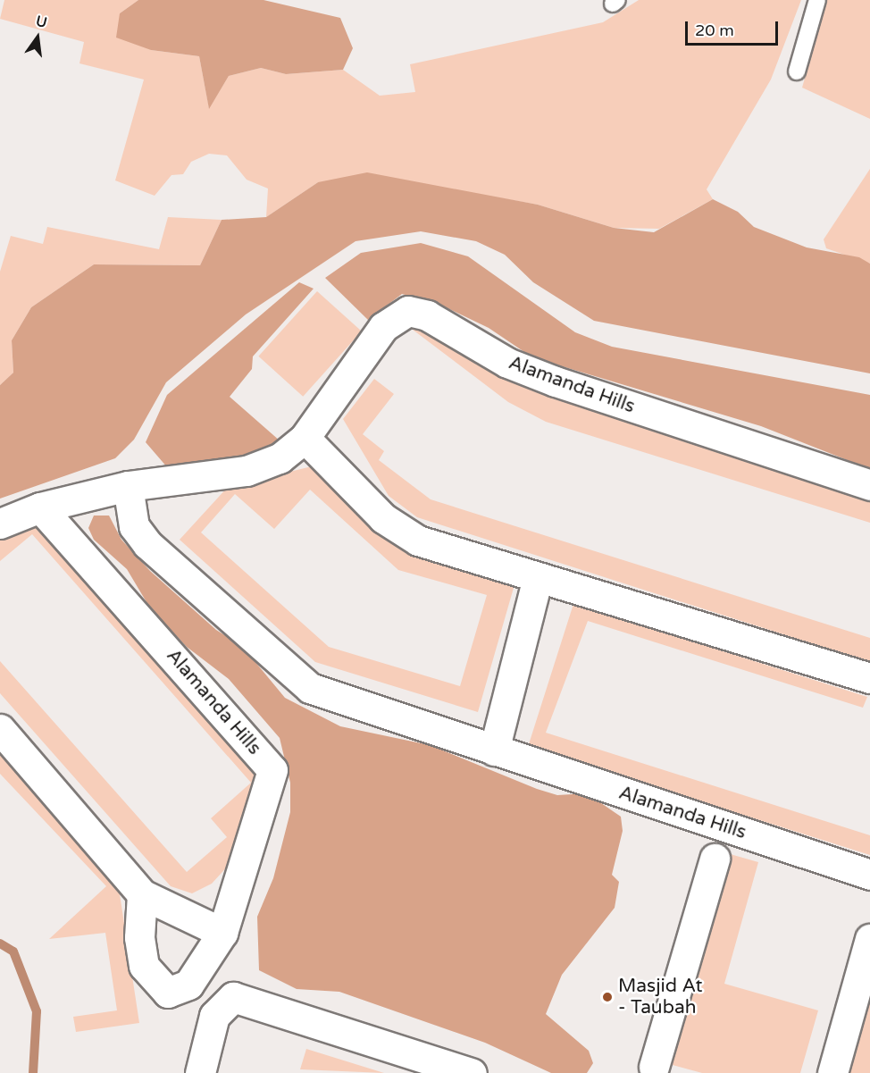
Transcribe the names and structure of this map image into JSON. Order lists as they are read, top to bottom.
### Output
{
  "streets": {
    "street": ["Alamanda Hills"]
  },
  "places": ["Masjid At - Taubah"],
  "scale_bar": "20 m",
  "north": "top"
}
